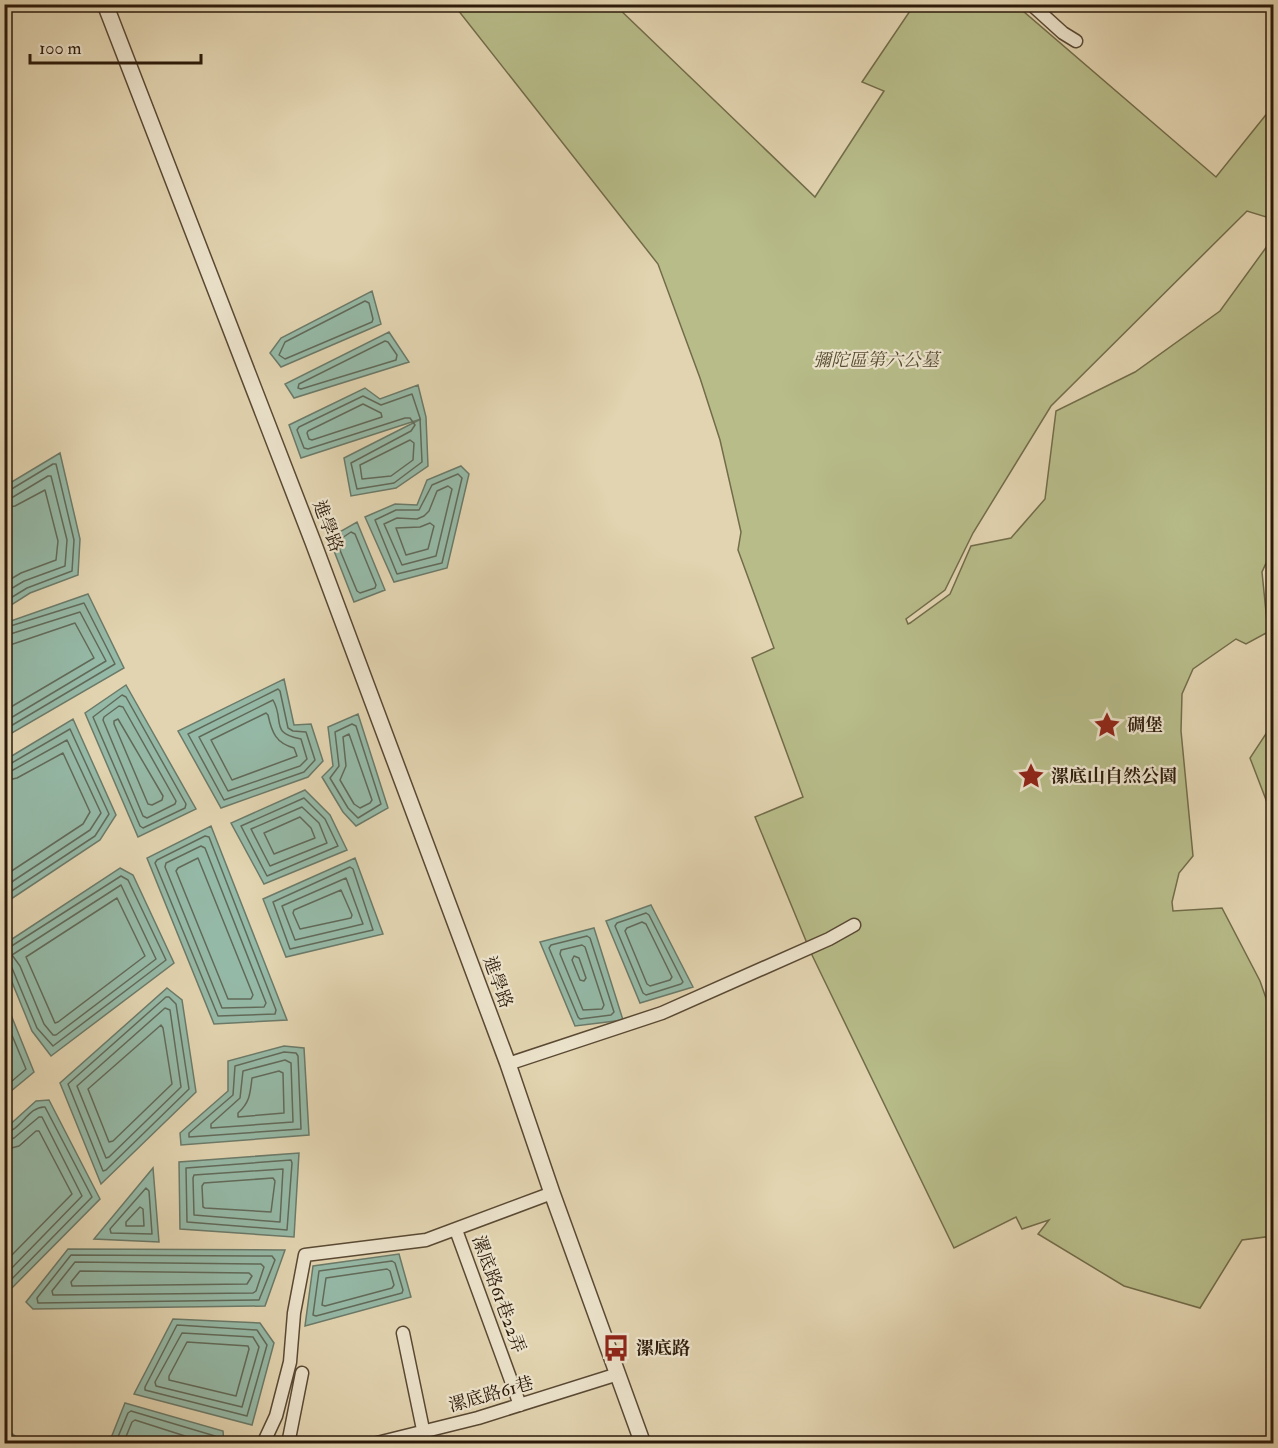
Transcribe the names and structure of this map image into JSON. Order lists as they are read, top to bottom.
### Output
{
  "streets": {
    "street": ["進學路", "漯底路61巷22弄", "漯底路61巷"]
  },
  "crossings": [
    ["漯底路61巷22弄", "漯底路61巷"]
  ],
  "parks": ["彌陀區第六公墓"],
  "places": {
    "place": ["碉堡", "漯底山自然公園"],
    "bus stop": ["漯底路"]
  },
  "scale_bar": "100 m"
}
